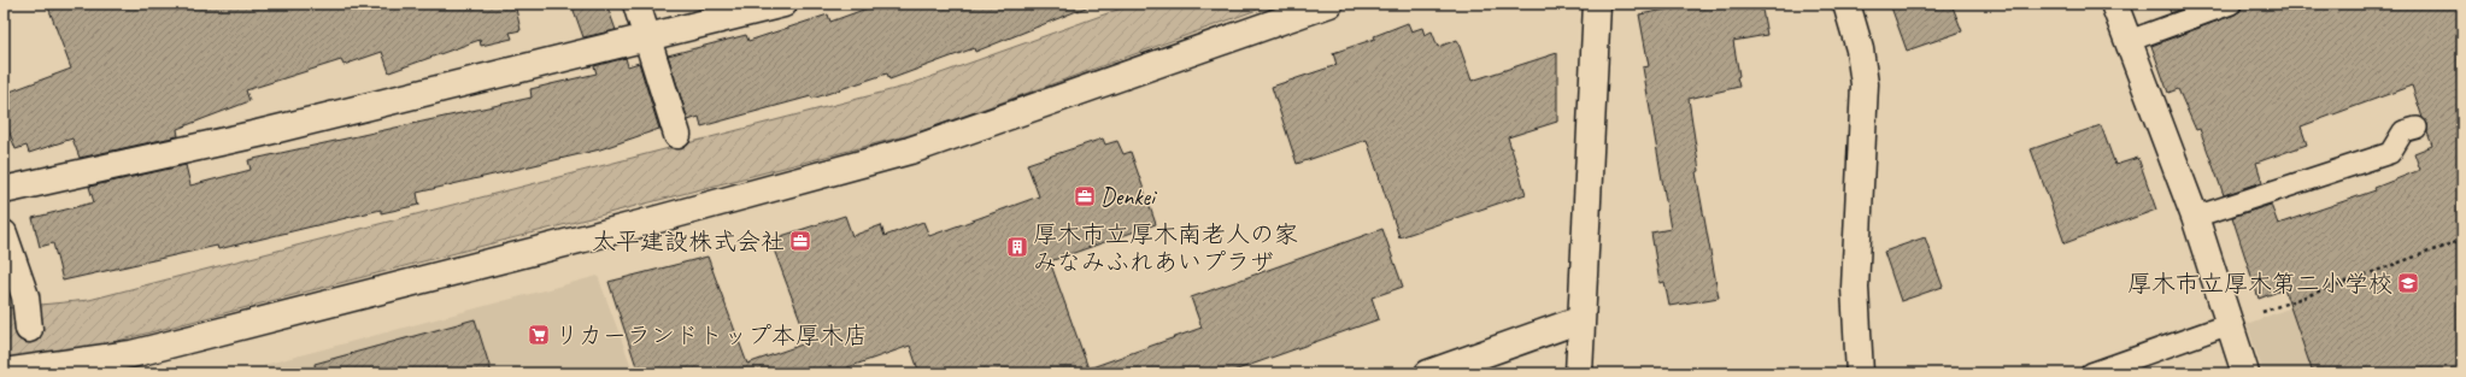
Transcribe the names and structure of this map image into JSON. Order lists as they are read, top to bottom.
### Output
{
  "places": {
    "office": ["Denkei", "太平建設株式会社"],
    "building": ["厚木市立厚木南老人の家 みなみふれあいプラザ"],
    "school or university": ["厚木市立厚木第二小学校"],
    "supermarket": ["リカーランドトップ本厚木店"]
  }
}
